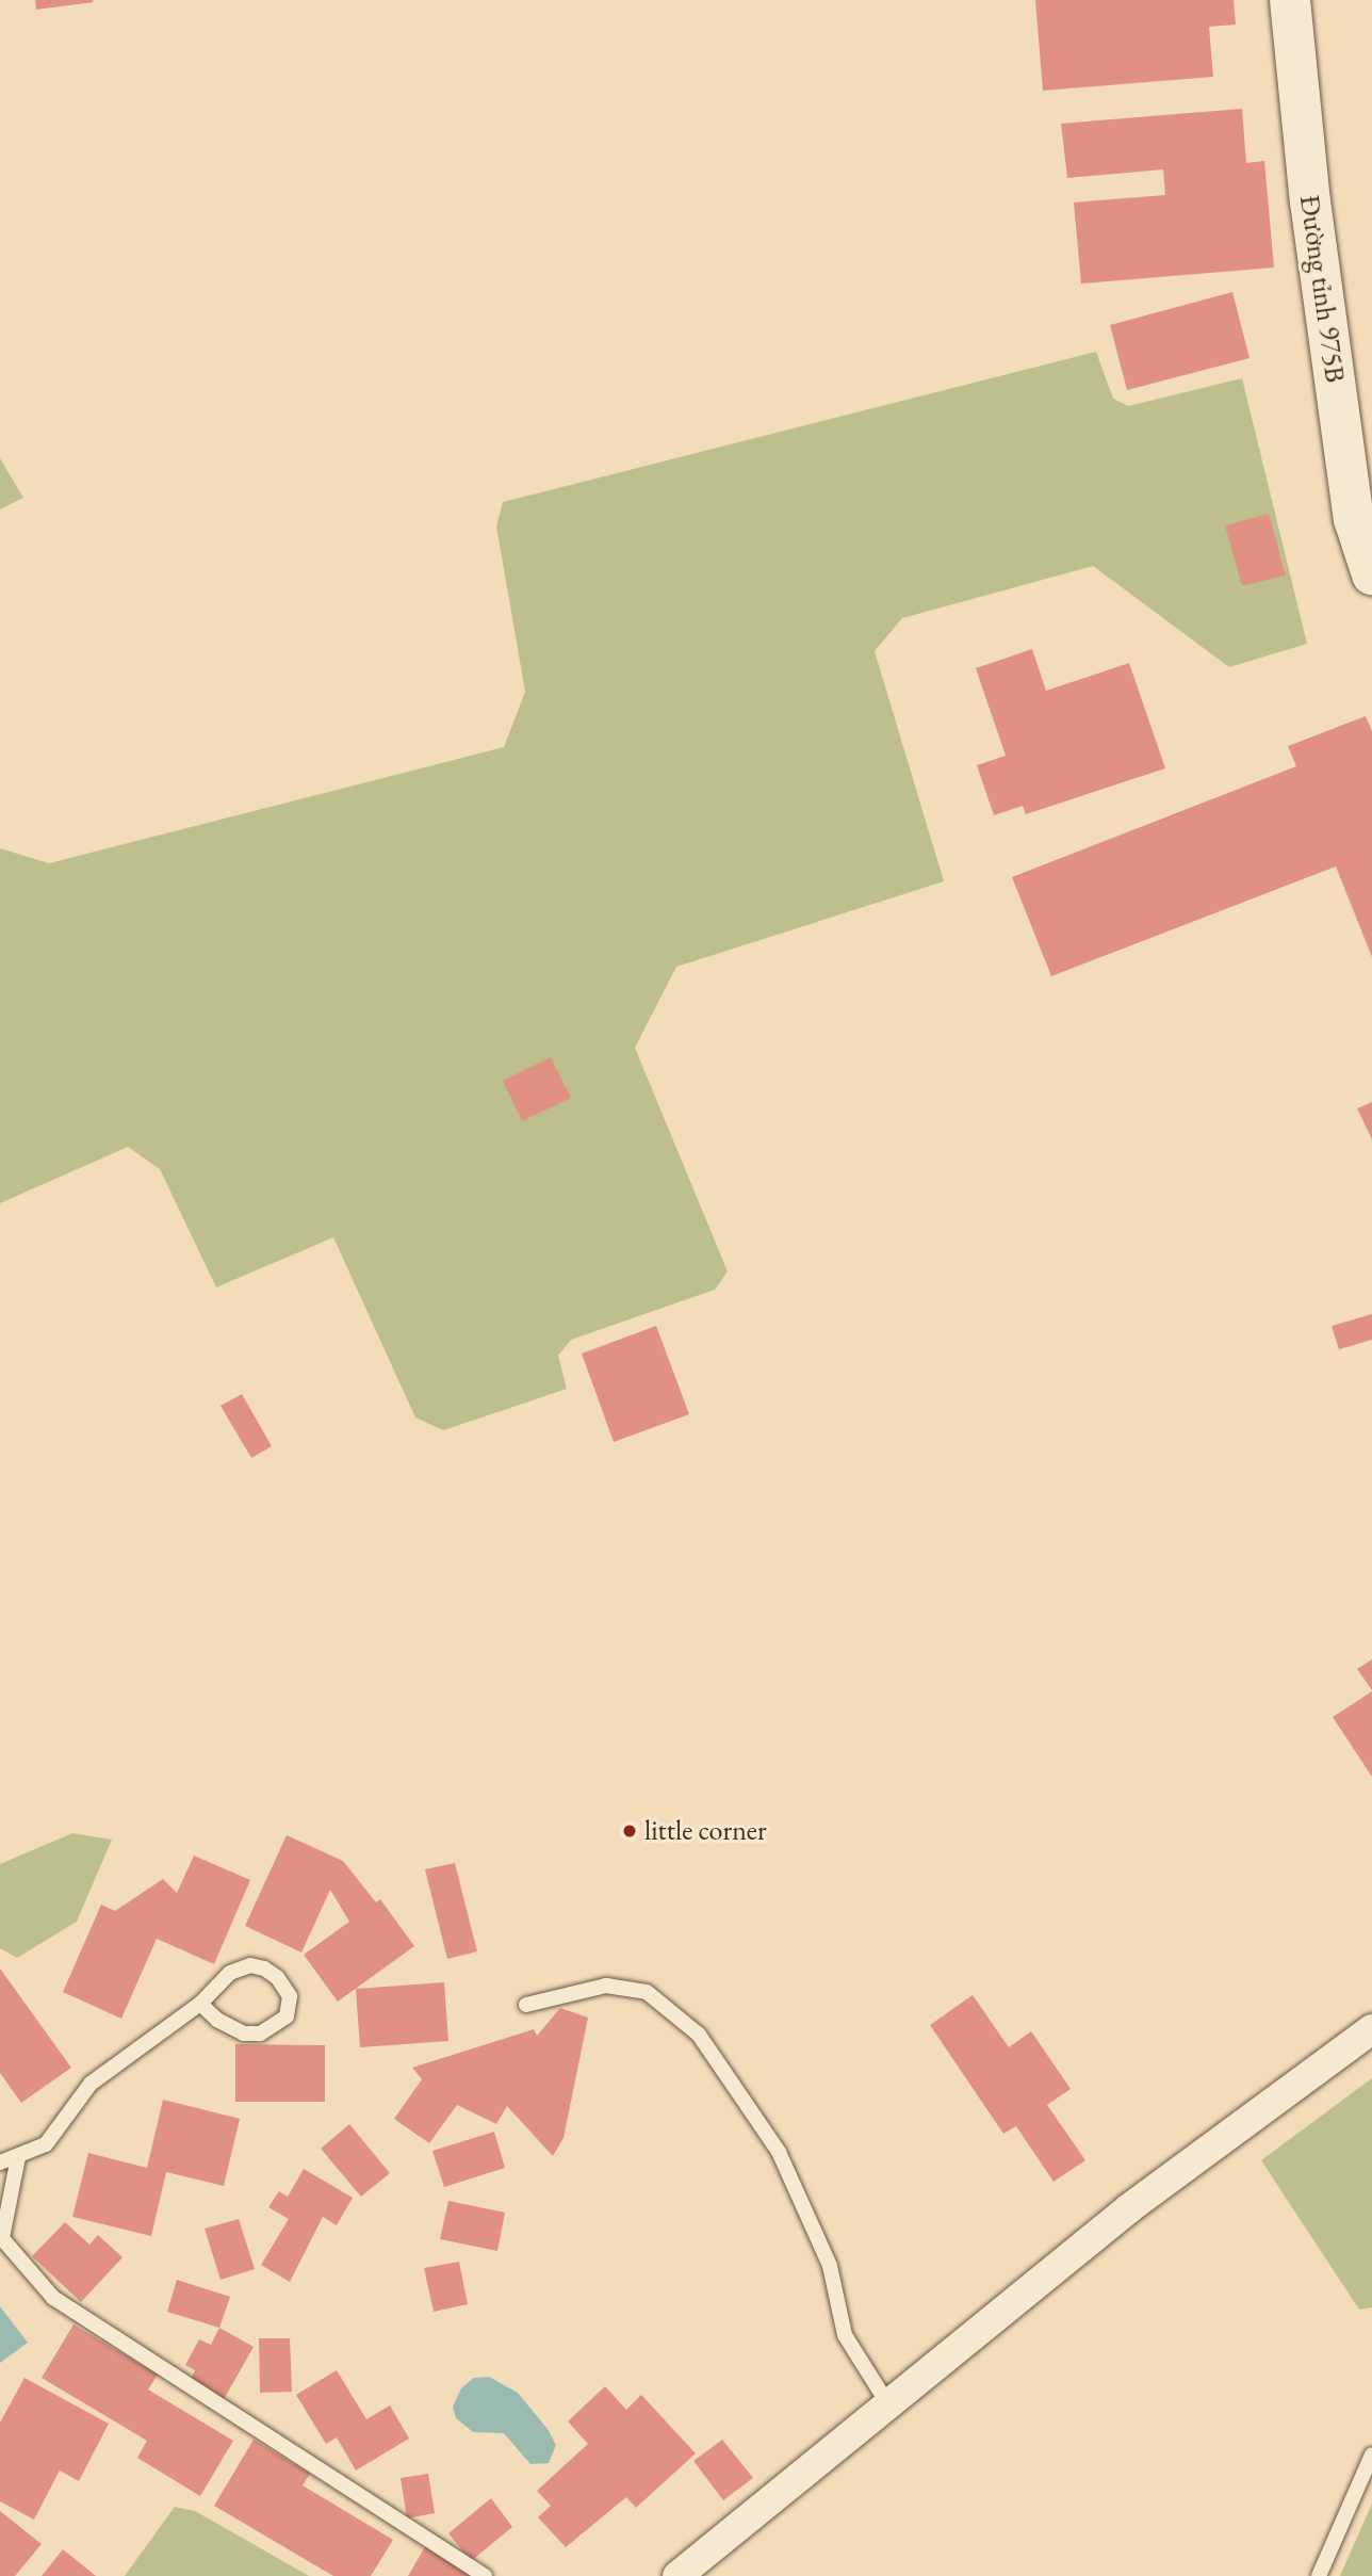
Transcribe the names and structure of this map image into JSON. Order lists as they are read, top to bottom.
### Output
{
  "streets": {
    "main road": ["Đường tỉnh 975B"]
  },
  "places": ["little corner"]
}
